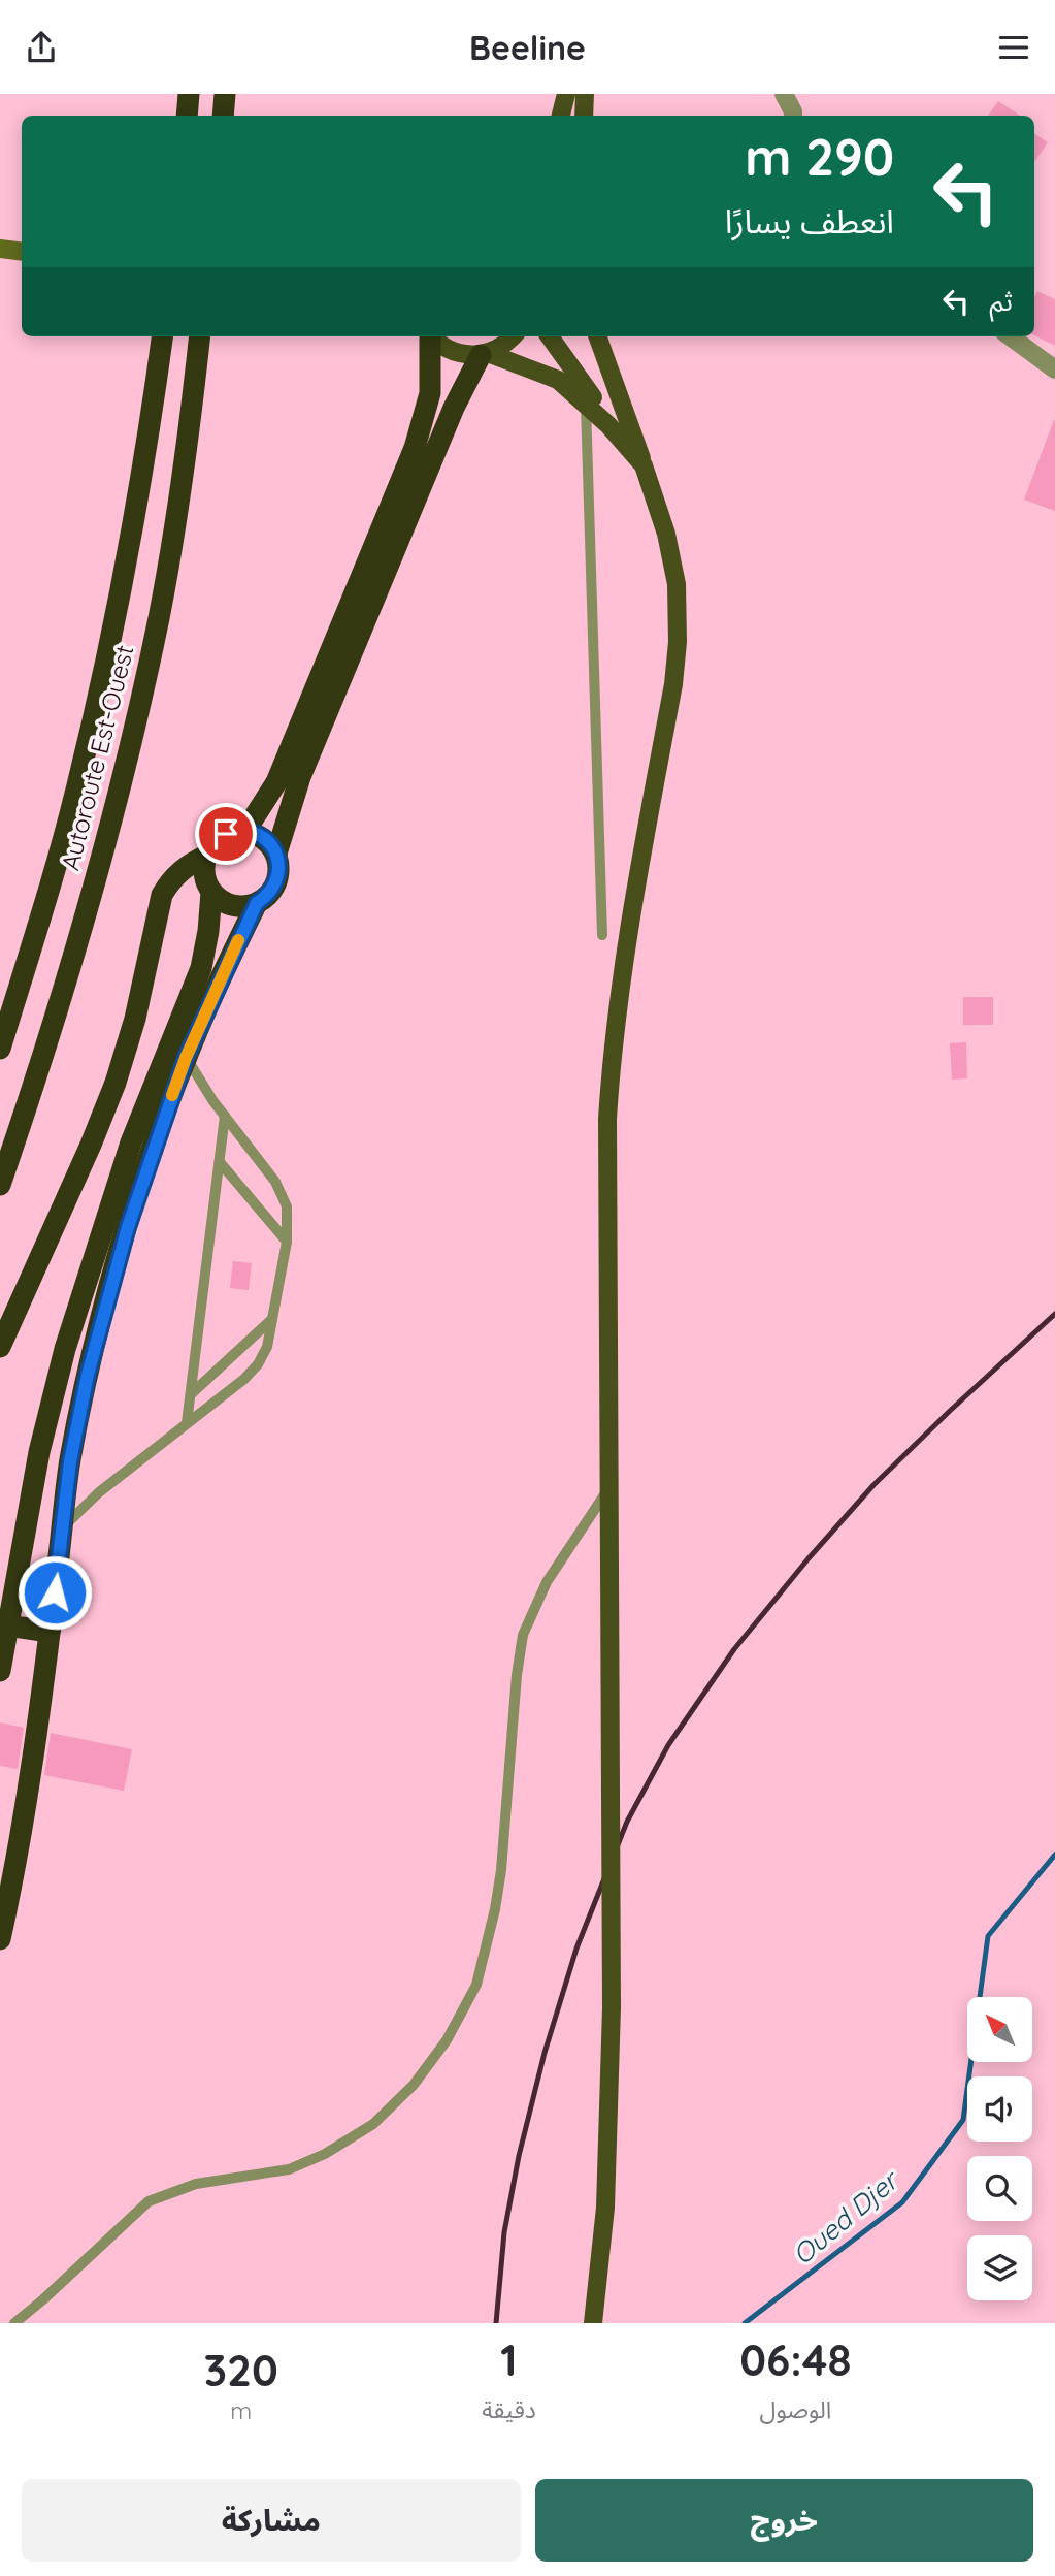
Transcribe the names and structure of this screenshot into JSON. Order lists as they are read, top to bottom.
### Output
{
  "streets": {
    "highway": ["Autoroute Est-Ouest"]
  },
  "water": ["Oued Djer"],
  "north": "top left",
  "page": {
    "header": "Beeline",
    "turn": ["290 m", "انعطف يسارًا"],
    "then": "ثم",
    "eta": [
      "06:48",
      "الوصول",
      "1",
      "دقيقة",
      "320",
      "m"
    ],
    "buttons": ["خروج", "مشاركة"]
  }
}
